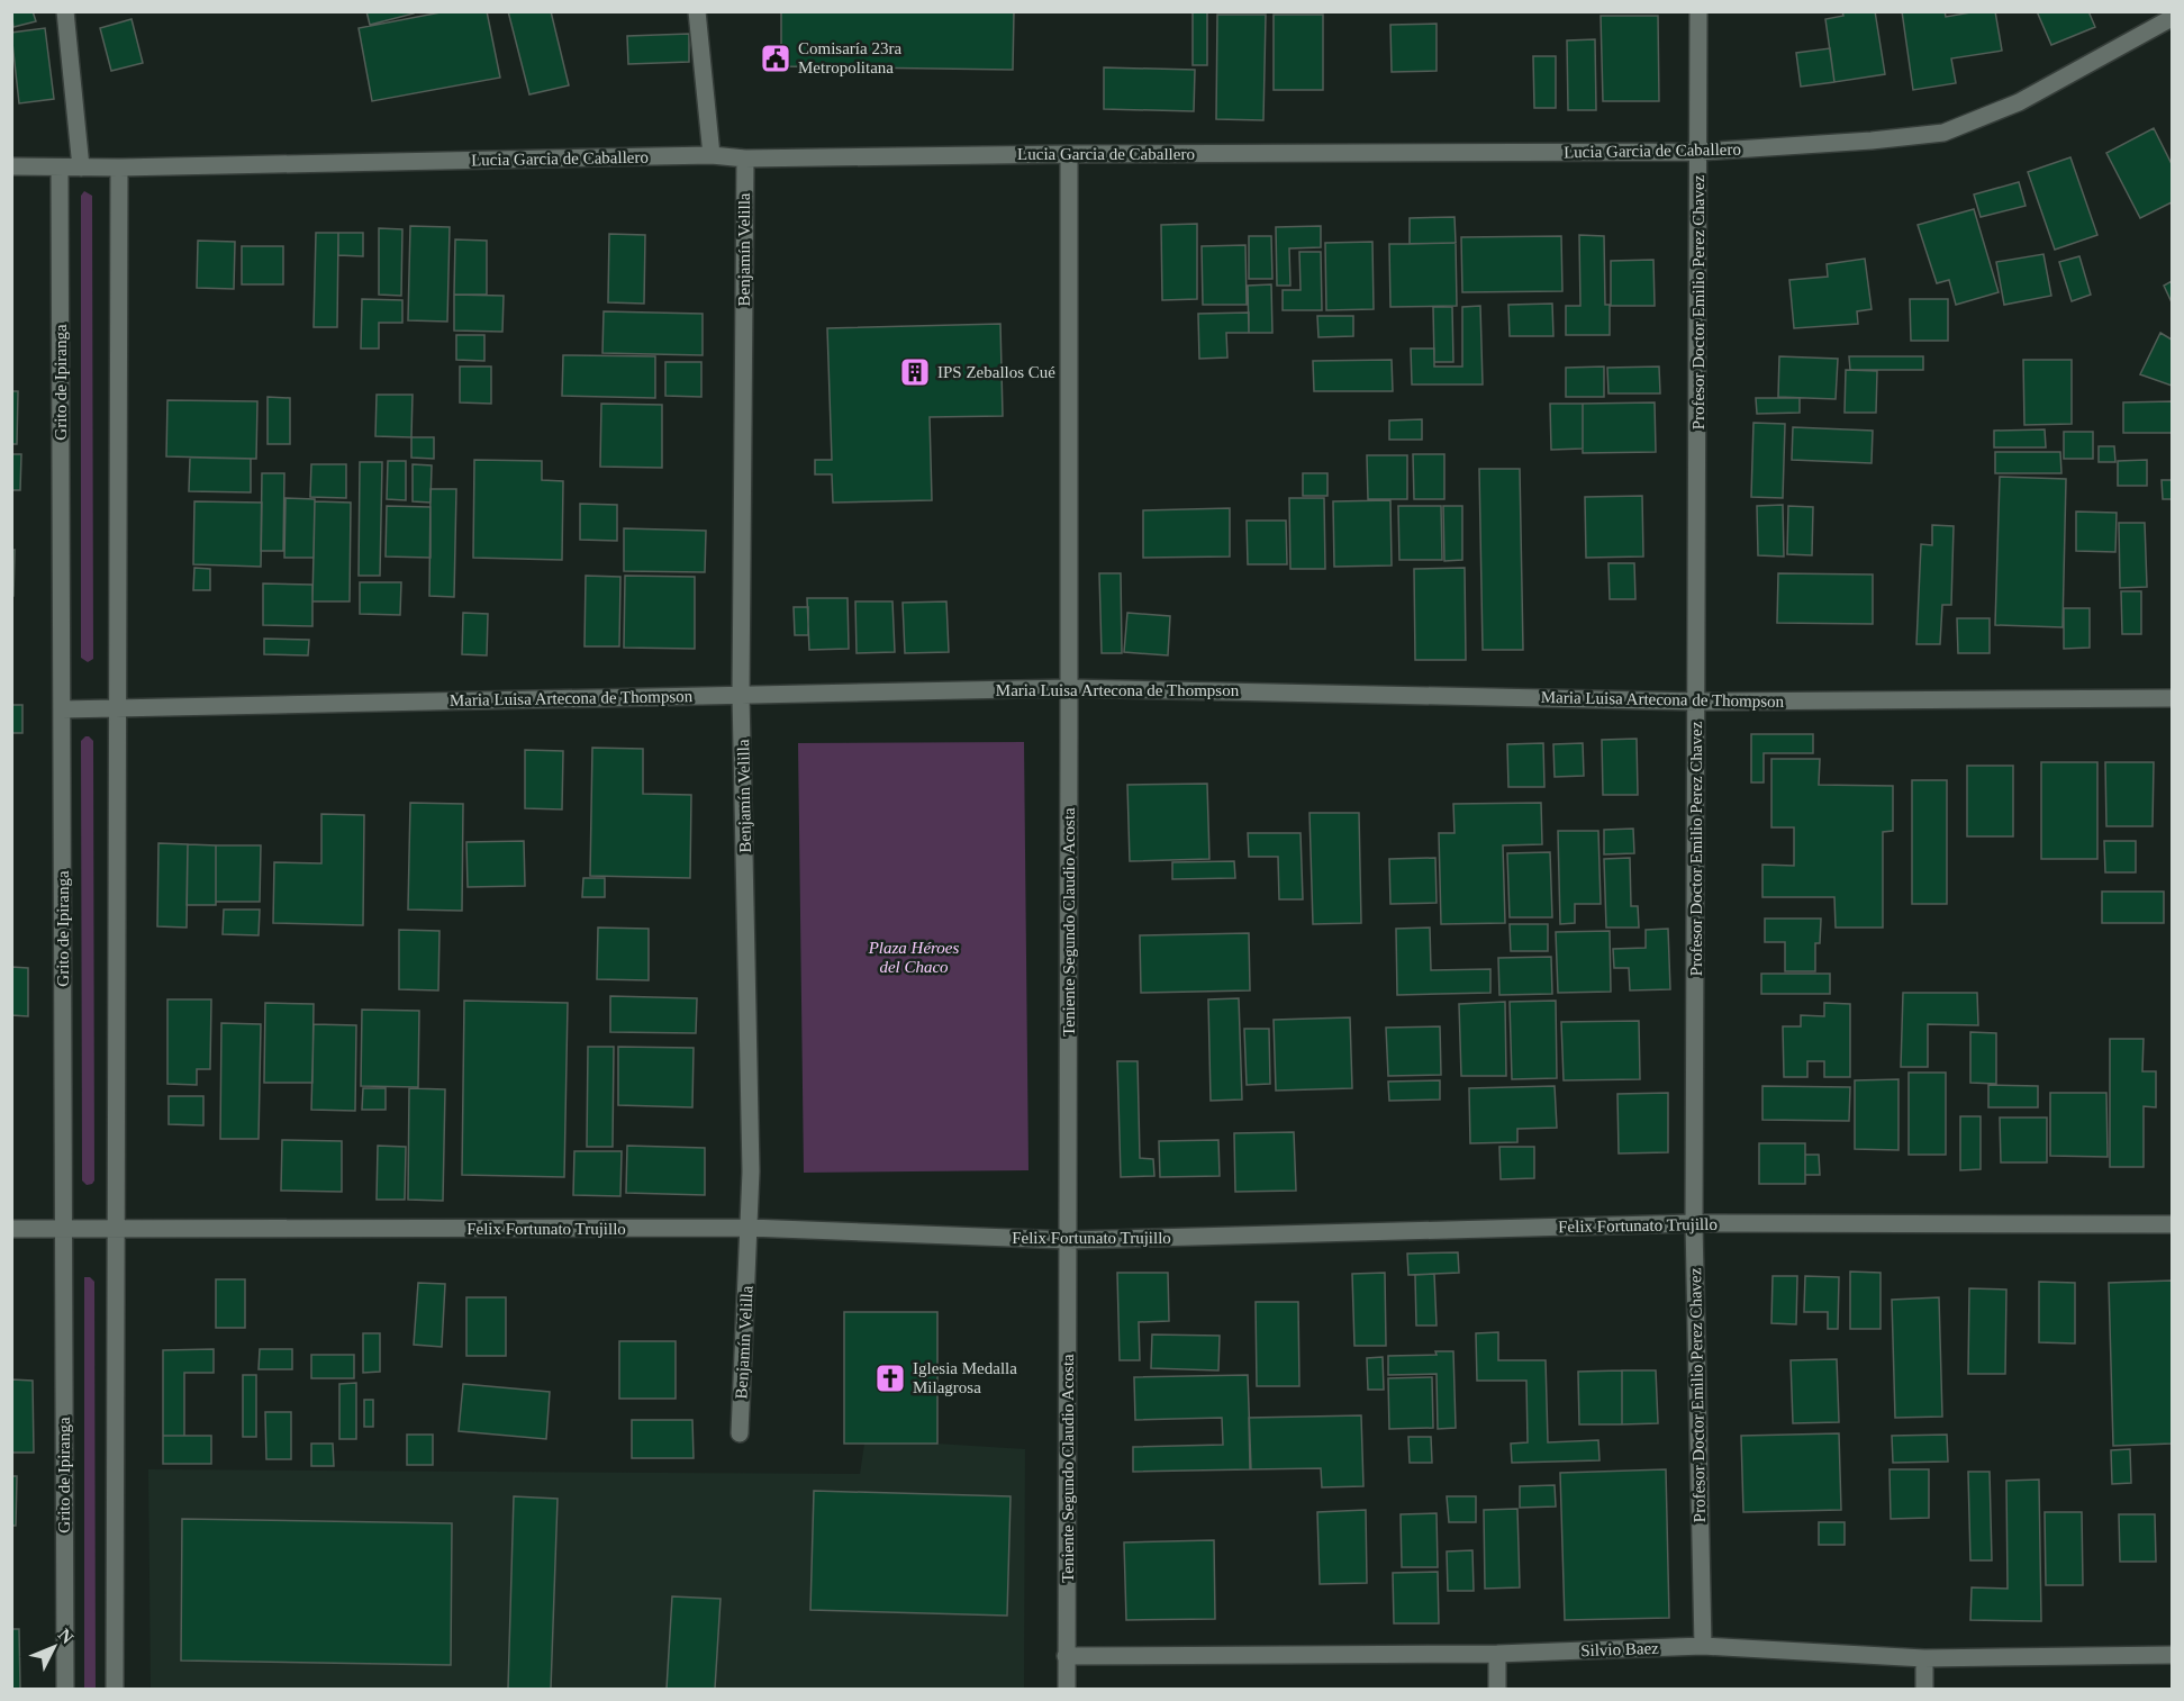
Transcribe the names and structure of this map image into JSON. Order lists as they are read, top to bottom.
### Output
{
  "streets": {
    "street": [
      "Lucia Garcia de Caballero",
      "Benjamín Velilla",
      "Profesor Doctor Emilio Perez Chavez",
      "Grito de Ipiranga",
      "Maria Luisa Artecona de Thompson",
      "Teniente Segundo Claudio Acosta",
      "Felix Fortunato Trujillo",
      "Silvio Baez"
    ]
  },
  "crossings": [
    ["Lucia Garcia de Caballero", "Benjamín Velilla"],
    ["Lucia Garcia de Caballero", "Profesor Doctor Emilio Perez Chavez"],
    ["Lucia Garcia de Caballero", "Grito de Ipiranga"],
    ["Lucia Garcia de Caballero", "Teniente Segundo Claudio Acosta"],
    ["Benjamín Velilla", "Maria Luisa Artecona de Thompson"],
    ["Benjamín Velilla", "Felix Fortunato Trujillo"],
    ["Profesor Doctor Emilio Perez Chavez", "Maria Luisa Artecona de Thompson"],
    ["Profesor Doctor Emilio Perez Chavez", "Felix Fortunato Trujillo"],
    ["Profesor Doctor Emilio Perez Chavez", "Silvio Baez"],
    ["Grito de Ipiranga", "Maria Luisa Artecona de Thompson"],
    ["Grito de Ipiranga", "Felix Fortunato Trujillo"],
    ["Maria Luisa Artecona de Thompson", "Teniente Segundo Claudio Acosta"],
    ["Teniente Segundo Claudio Acosta", "Felix Fortunato Trujillo"],
    ["Teniente Segundo Claudio Acosta", "Silvio Baez"]
  ],
  "parks": ["Plaza Héroes del Chaco"],
  "places": {
    "public building": ["Comisaría 23ra Metropolitana"],
    "building": ["IPS Zeballos Cué"],
    "church": ["Iglesia Medalla Milagrosa"]
  },
  "north": "top right"
}
